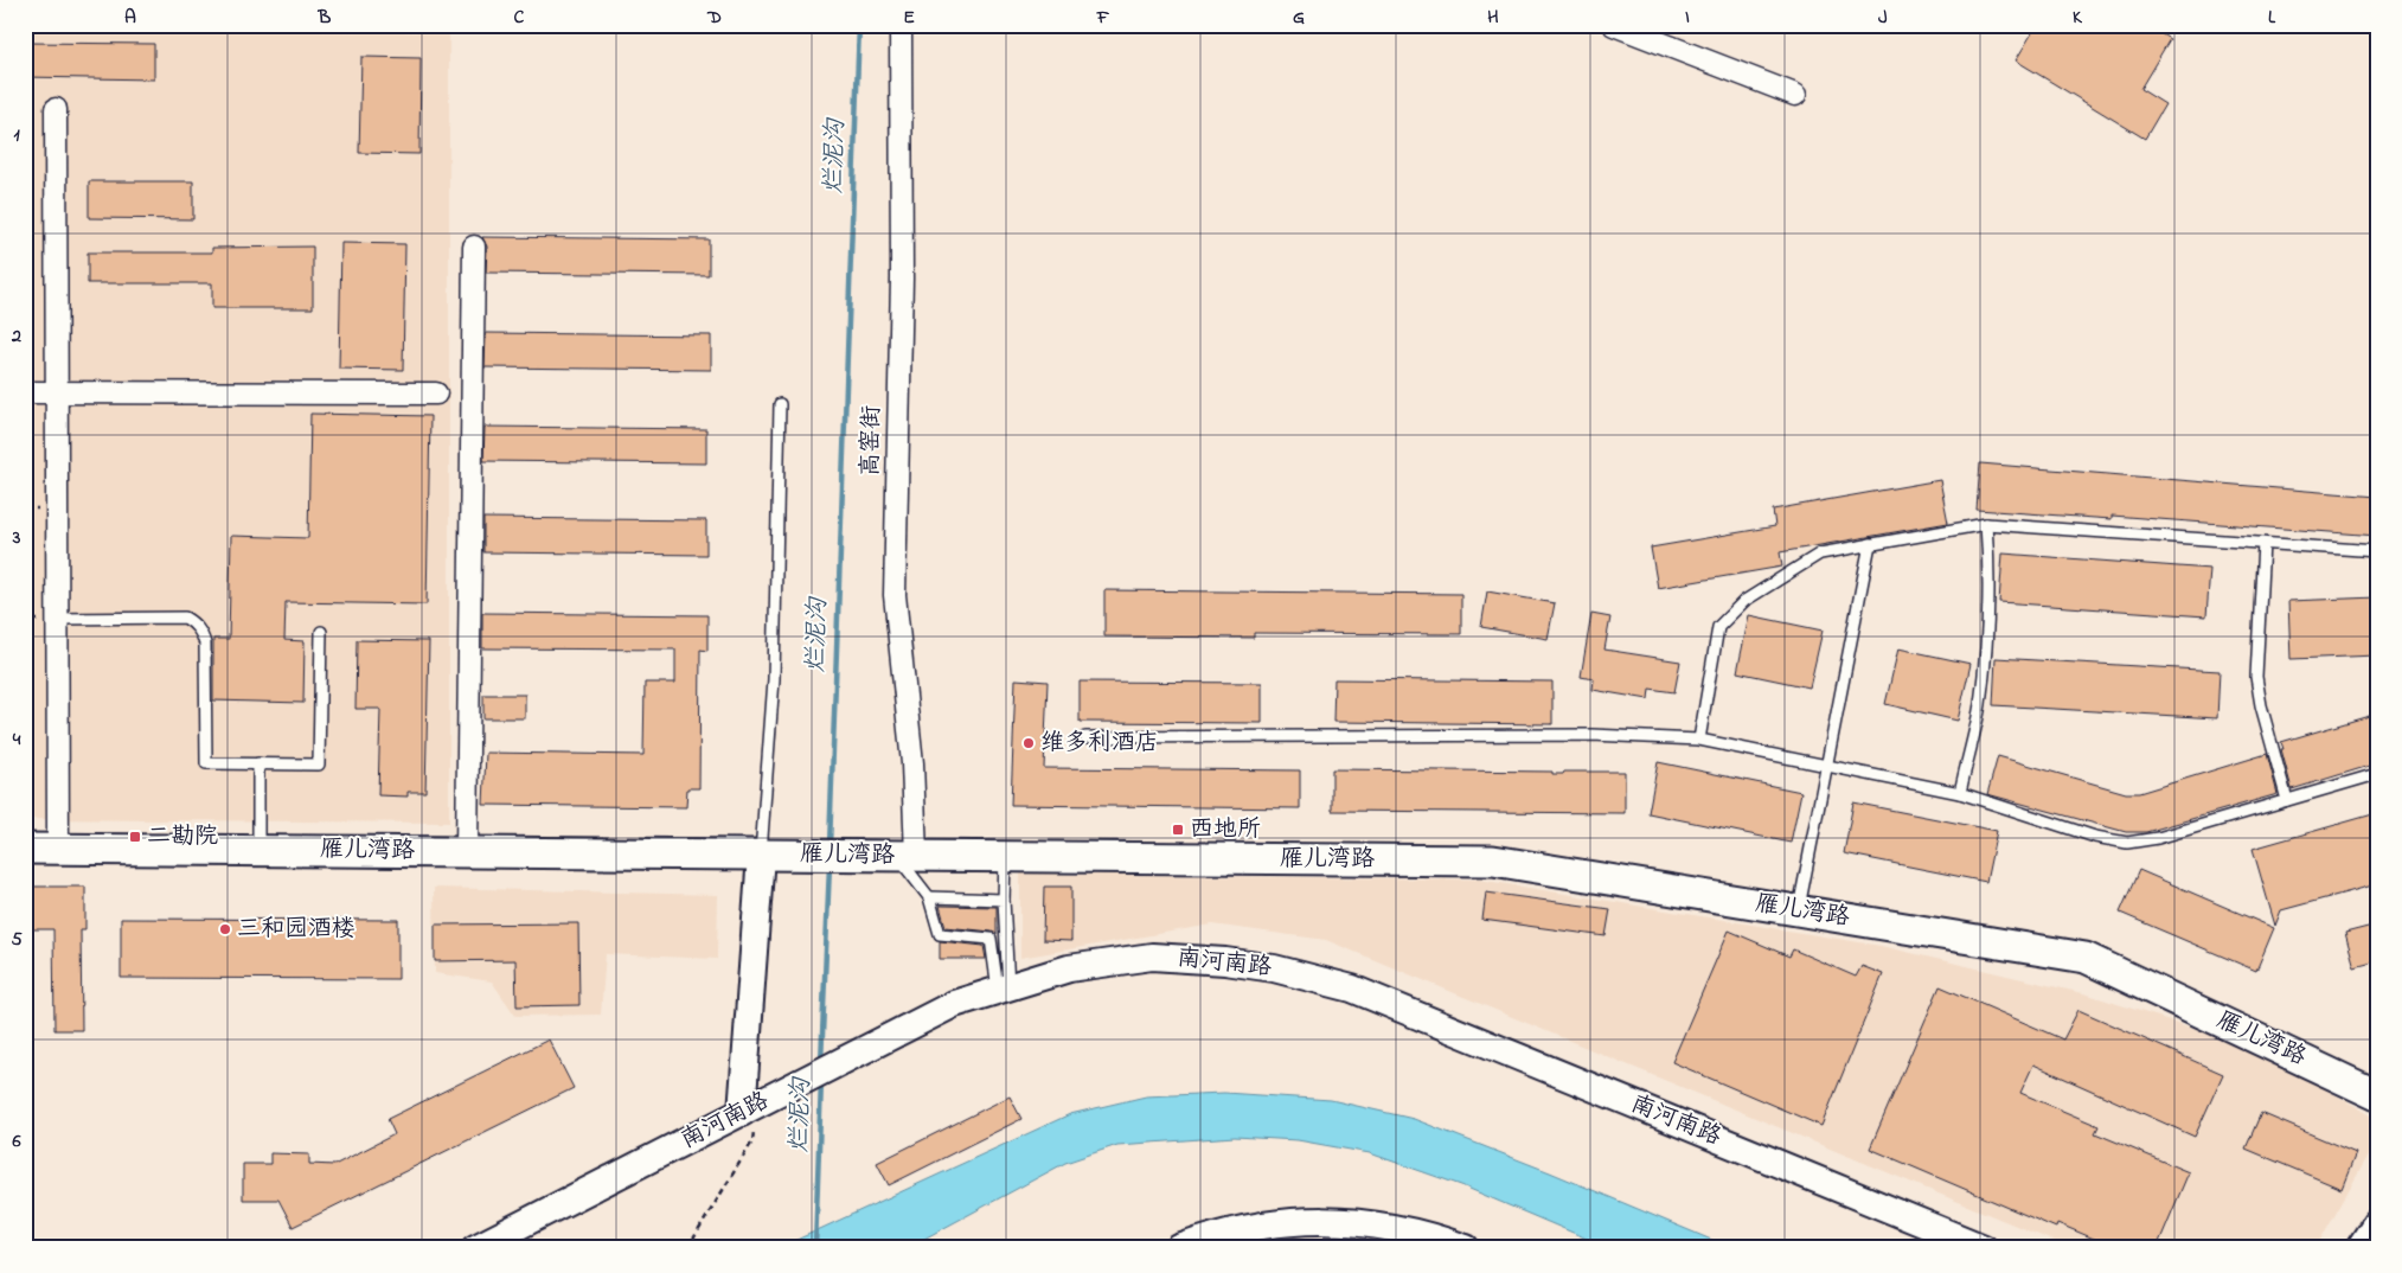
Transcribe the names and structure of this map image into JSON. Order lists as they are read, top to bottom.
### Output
{
  "streets": {
    "main road": ["雁儿湾路"],
    "street": ["高窑街", "南河南路"]
  },
  "crossings": [
    ["高窑街", "雁儿湾路"]
  ],
  "water": ["烂泥沟"],
  "places": {
    "other": ["维多利酒店", "三和园酒楼"],
    "transit": ["西地所", "二勘院"]
  },
  "grid": {
    "columns": [
      "A",
      "B",
      "C",
      "D",
      "E",
      "F",
      "G",
      "H",
      "I",
      "J",
      "K",
      "L"
    ],
    "rows": [
      "1",
      "2",
      "3",
      "4",
      "5",
      "6"
    ]
  }
}
